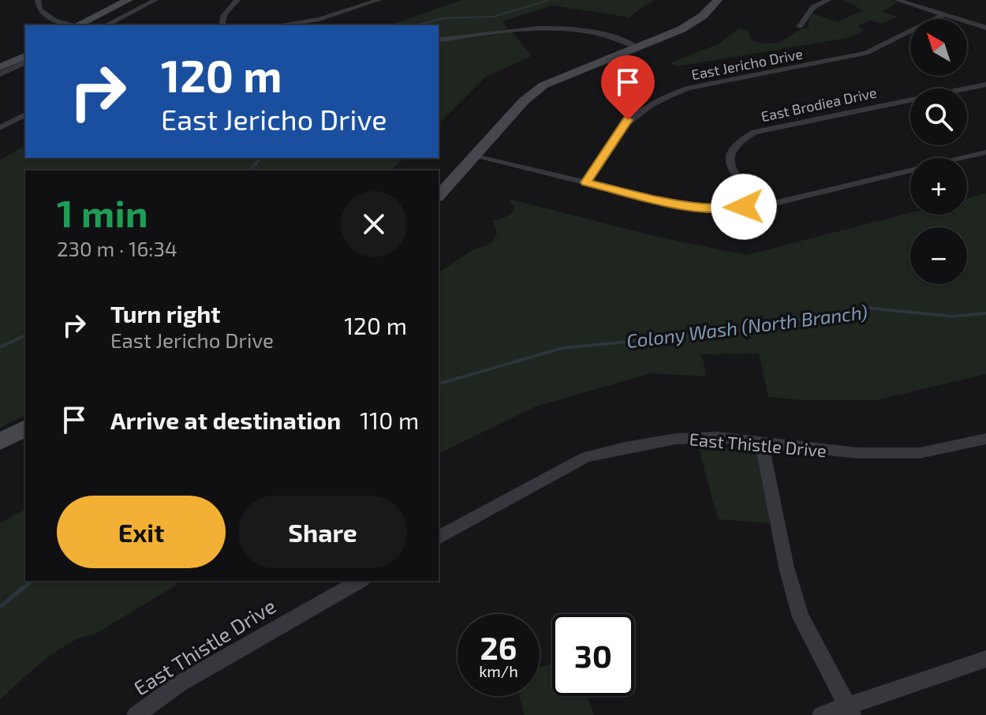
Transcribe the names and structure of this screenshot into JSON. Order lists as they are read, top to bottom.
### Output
{
  "streets": {
    "street": ["East Jericho Drive", "East Brodiea Drive", "East Thistle Drive"]
  },
  "water": ["Colony Wash (North Branch)"],
  "north": "top left",
  "page": {
    "map_buttons": ["+", "−"],
    "turn": ["120 m", "East Jericho Drive"],
    "heading": ["1 min", "230 m · 16:34"],
    "list": [
      {
        "name": "Turn right",
        "note": "East Jericho Drive",
        "value": "120 m"
      },
      {
        "name": "Arrive at destination",
        "value": "110 m"
      }
    ],
    "buttons": ["Exit", "Share"],
    "speed": "26 km/h",
    "limit": "30"
  }
}
